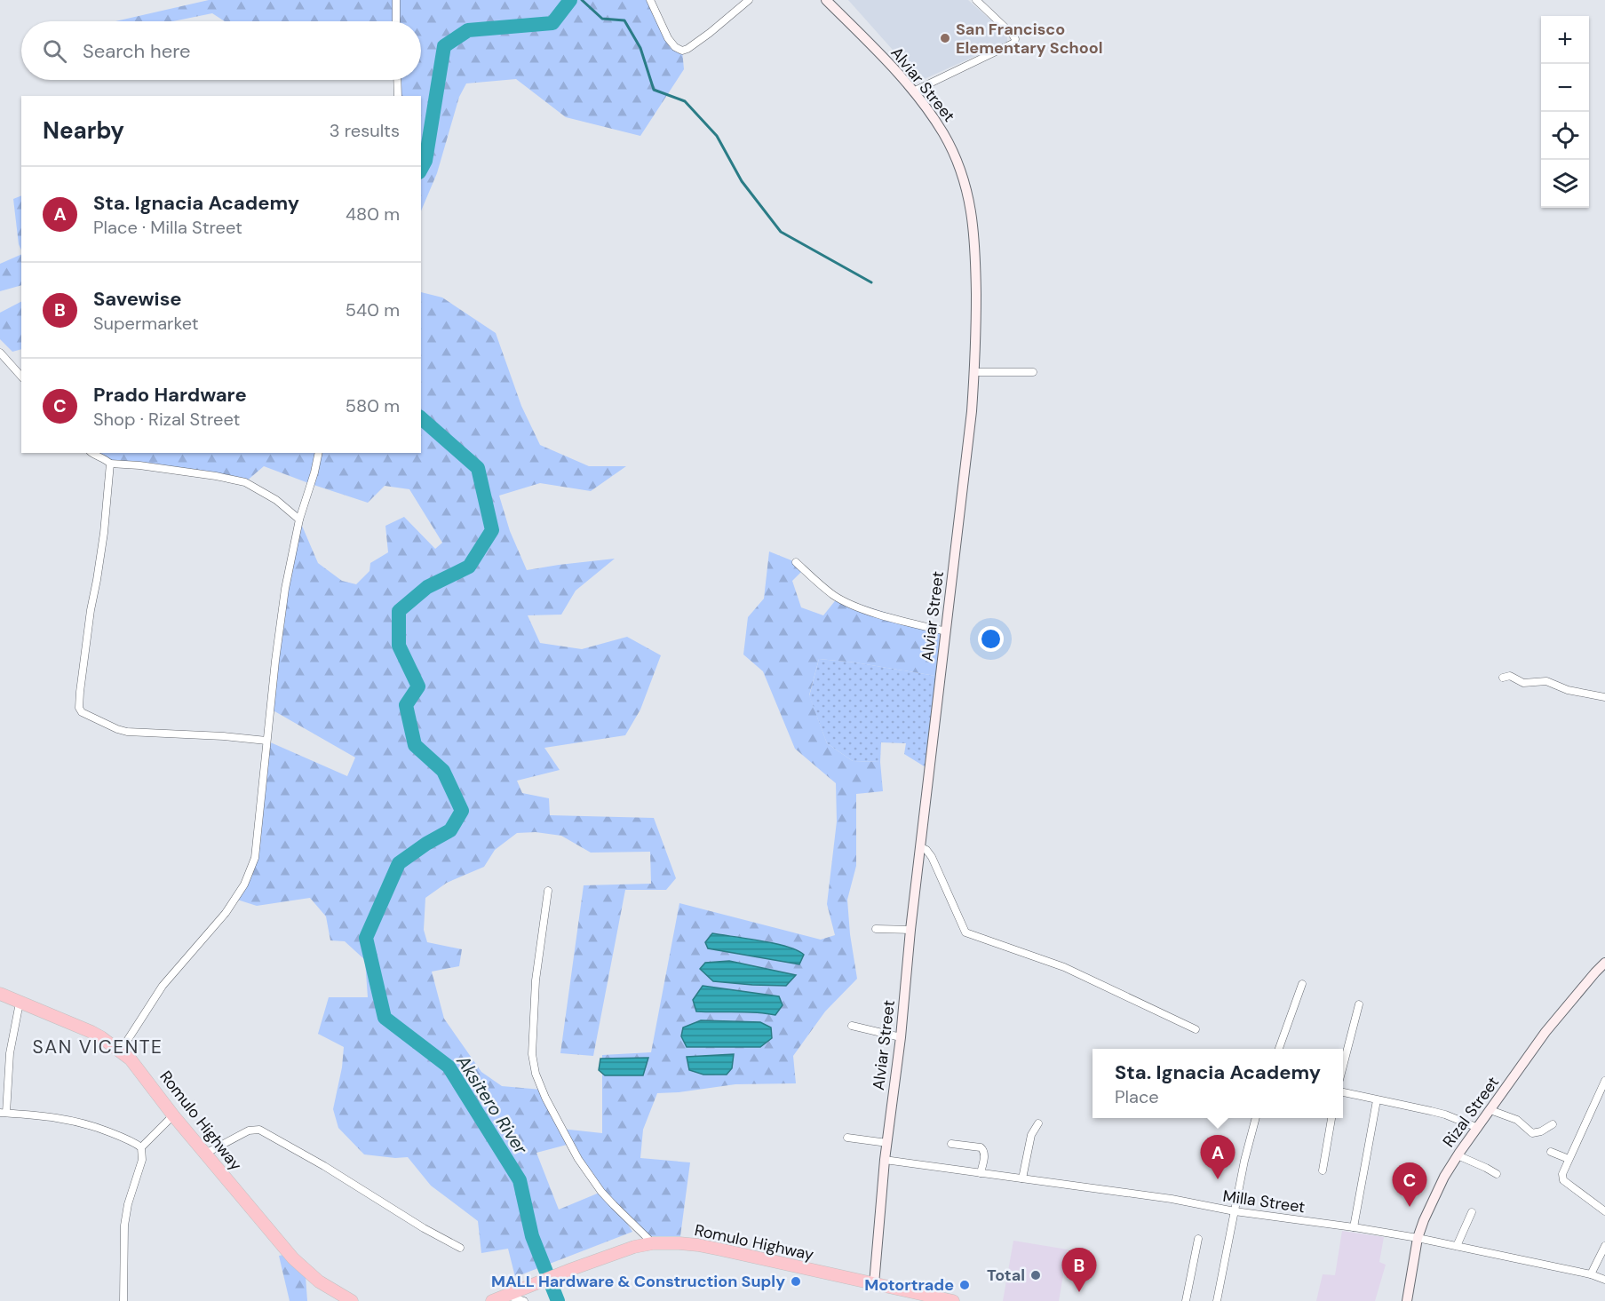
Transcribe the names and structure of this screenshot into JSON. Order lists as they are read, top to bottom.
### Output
{
  "streets": {
    "highway": ["Romulo Highway"],
    "street": ["Alviar Street", "Rizal Street", "Milla Street"]
  },
  "crossings": [
    ["Alviar Street", "Romulo Highway"],
    ["Alviar Street", "Milla Street"],
    ["Rizal Street", "Milla Street"]
  ],
  "districts": ["SAN VICENTE"],
  "water": ["Aksitero River"],
  "places": [
    "San Francisco Elementary School",
    "Total",
    "MALL Hardware & Construction Suply",
    "Motortrade"
  ],
  "page": {
    "map_buttons": ["+", "−"],
    "search": "Search here",
    "heading": ["Nearby", "3 results"],
    "list": [
      {
        "mark": "A",
        "name": "Sta. Ignacia Academy",
        "note": "Place · Milla Street",
        "value": "480 m"
      },
      {
        "mark": "B",
        "name": "Savewise",
        "note": "Supermarket",
        "value": "540 m"
      },
      {
        "mark": "C",
        "name": "Prado Hardware",
        "note": "Shop · Rizal Street",
        "value": "580 m"
      }
    ],
    "popup": ["Sta. Ignacia Academy", "Place"],
    "pins": ["A", "C", "B"]
  }
}
